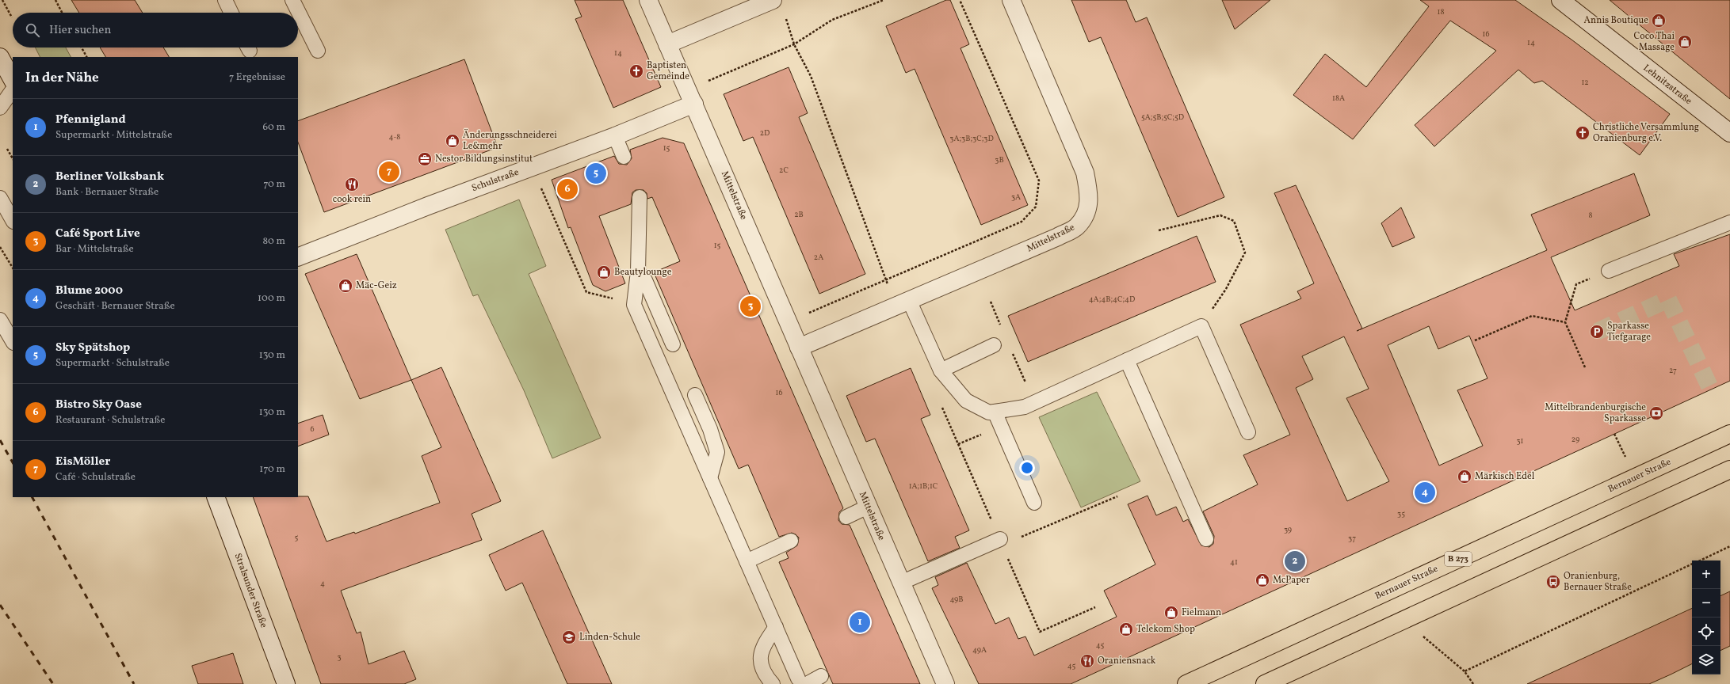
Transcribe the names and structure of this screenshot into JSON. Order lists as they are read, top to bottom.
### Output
{
  "streets": {
    "main road": ["Bernauer Straße", "B 273"],
    "street": [
      "Lehnitzstraße",
      "Schulstraße",
      "Mittelstraße",
      "Stralsunder Straße"
    ]
  },
  "crossings": [
    ["Schulstraße", "Mittelstraße"]
  ],
  "places": {
    "shop": [
      "Annis Boutique",
      "Coco Thai Massage",
      "Änderungsschneiderei Le&mehr",
      "Beautylounge",
      "Mäc-Geiz",
      "Märkisch Edel",
      "McPaper",
      "Fielmann",
      "Telekom Shop"
    ],
    "church": ["Baptisten Gemeinde", "Christliche Versammlung Oranienburg e.V."],
    "office": ["Nestor Bildungsinstitut"],
    "restaurant": ["cook rein", "Oraniensnack"],
    "parking": ["Sparkasse Tiefgarage"],
    "bank": ["Mittelbrandenburgische Sparkasse"],
    "bus stop": ["Oranienburg, Bernauer Straße"],
    "school or university": ["Linden-Schule"]
  },
  "house_numbers": [
    "18",
    "16",
    "14",
    "14",
    "12",
    "18A",
    "5A;5B;5C;5D",
    "2D",
    "4-8",
    "3A;3B;3C;3D",
    "15",
    "3B",
    "2C",
    "3A",
    "2B",
    "8",
    "15",
    "2A",
    "4A;4B;4C;4D",
    "27",
    "16",
    "6",
    "29",
    "31",
    "1A;1B;1C",
    "35",
    "39",
    "5",
    "37",
    "41",
    "4",
    "49B",
    "45",
    "49A",
    "3",
    "45"
  ],
  "page": {
    "search": "Hier suchen",
    "heading": ["In der Nähe", "7 Ergebnisse"],
    "list": [
      {
        "mark": "1",
        "name": "Pfennigland",
        "note": "Supermarkt · Mittelstraße",
        "value": "60 m"
      },
      {
        "mark": "2",
        "name": "Berliner Volksbank",
        "note": "Bank · Bernauer Straße",
        "value": "70 m"
      },
      {
        "mark": "3",
        "name": "Café Sport Live",
        "note": "Bar · Mittelstraße",
        "value": "80 m"
      },
      {
        "mark": "4",
        "name": "Blume 2000",
        "note": "Geschäft · Bernauer Straße",
        "value": "100 m"
      },
      {
        "mark": "5",
        "name": "Sky Spätshop",
        "note": "Supermarkt · Schulstraße",
        "value": "130 m"
      },
      {
        "mark": "6",
        "name": "Bistro Sky Oase",
        "note": "Restaurant · Schulstraße",
        "value": "130 m"
      },
      {
        "mark": "7",
        "name": "EisMöller",
        "note": "Café · Schulstraße",
        "value": "170 m"
      }
    ],
    "pins": [
      "7",
      "5",
      "6",
      "3",
      "4",
      "2",
      "1"
    ],
    "map_buttons": ["+", "−"]
  }
}
